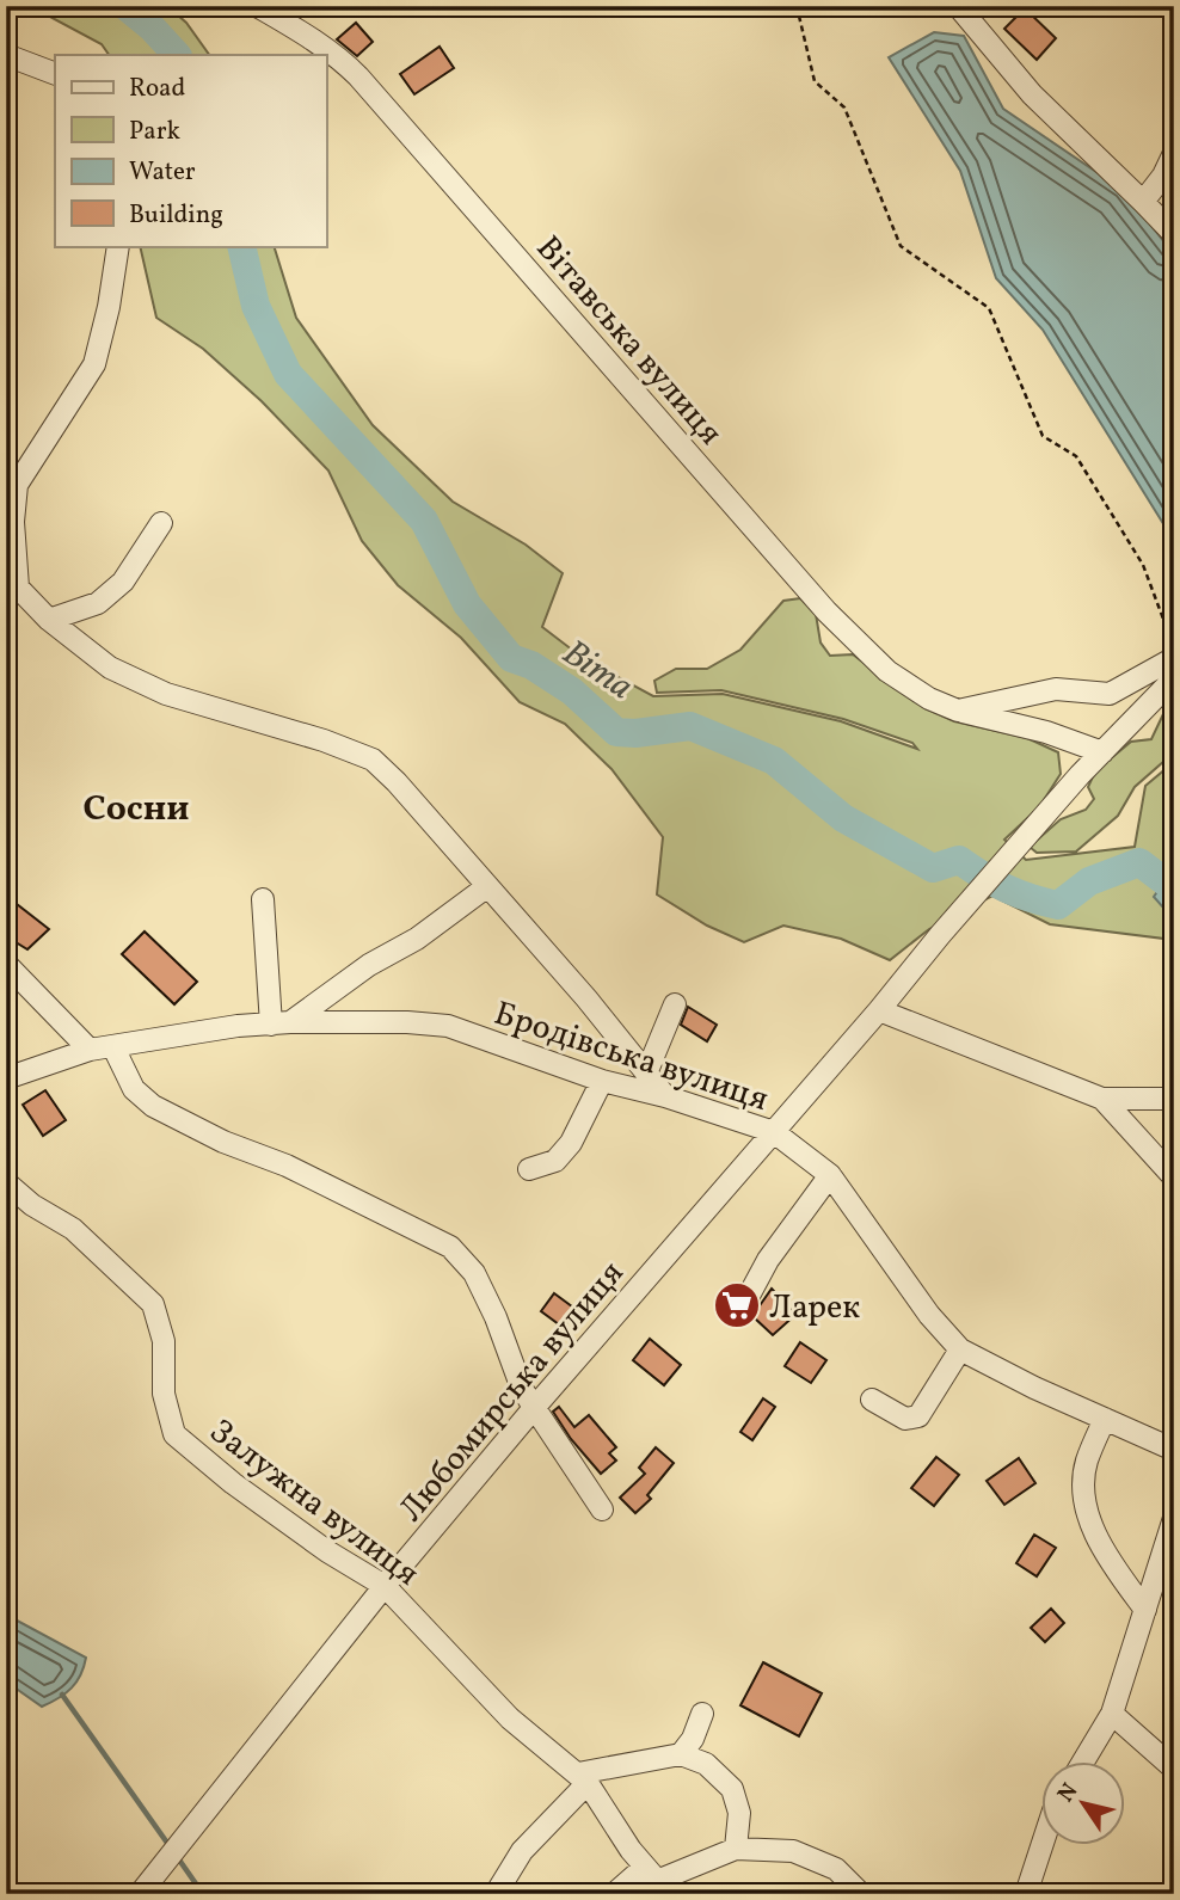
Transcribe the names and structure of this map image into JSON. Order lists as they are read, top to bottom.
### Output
{
  "streets": {
    "street": [
      "Вітавська вулиця",
      "Бродівська вулиця",
      "Любомирська вулиця",
      "Залужна вулиця"
    ]
  },
  "crossings": [
    ["Вітавська вулиця", "Любомирська вулиця"],
    ["Бродівська вулиця", "Любомирська вулиця"],
    ["Любомирська вулиця", "Залужна вулиця"]
  ],
  "districts": ["Сосни"],
  "water": ["Віта"],
  "places": {
    "supermarket": ["Ларек"]
  },
  "legend": [
    "Road",
    "Park",
    "Water",
    "Building"
  ],
  "north": "top left"
}
